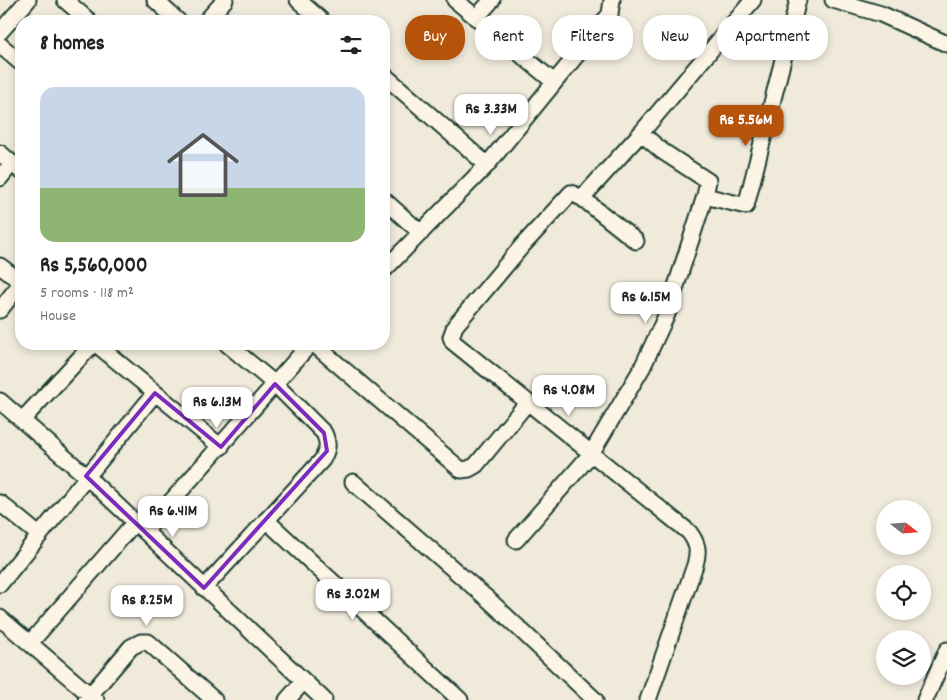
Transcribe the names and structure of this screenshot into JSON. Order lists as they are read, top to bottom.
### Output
{
  "north": "right",
  "page": {
    "chip": [
      "Buy",
      "Rent",
      "Filters",
      "New",
      "Apartment"
    ],
    "heading": "8 homes",
    "list": [
      {
        "name": "Rs 5,560,000",
        "note": "5 rooms · 118 m² · House"
      }
    ],
    "price": [
      "Rs 3.33M",
      "Rs 5.56M",
      "Rs 6.15M",
      "Rs 4.08M",
      "Rs 6.13M",
      "Rs 6.41M",
      "Rs 3.02M",
      "Rs 8.25M"
    ]
  }
}
